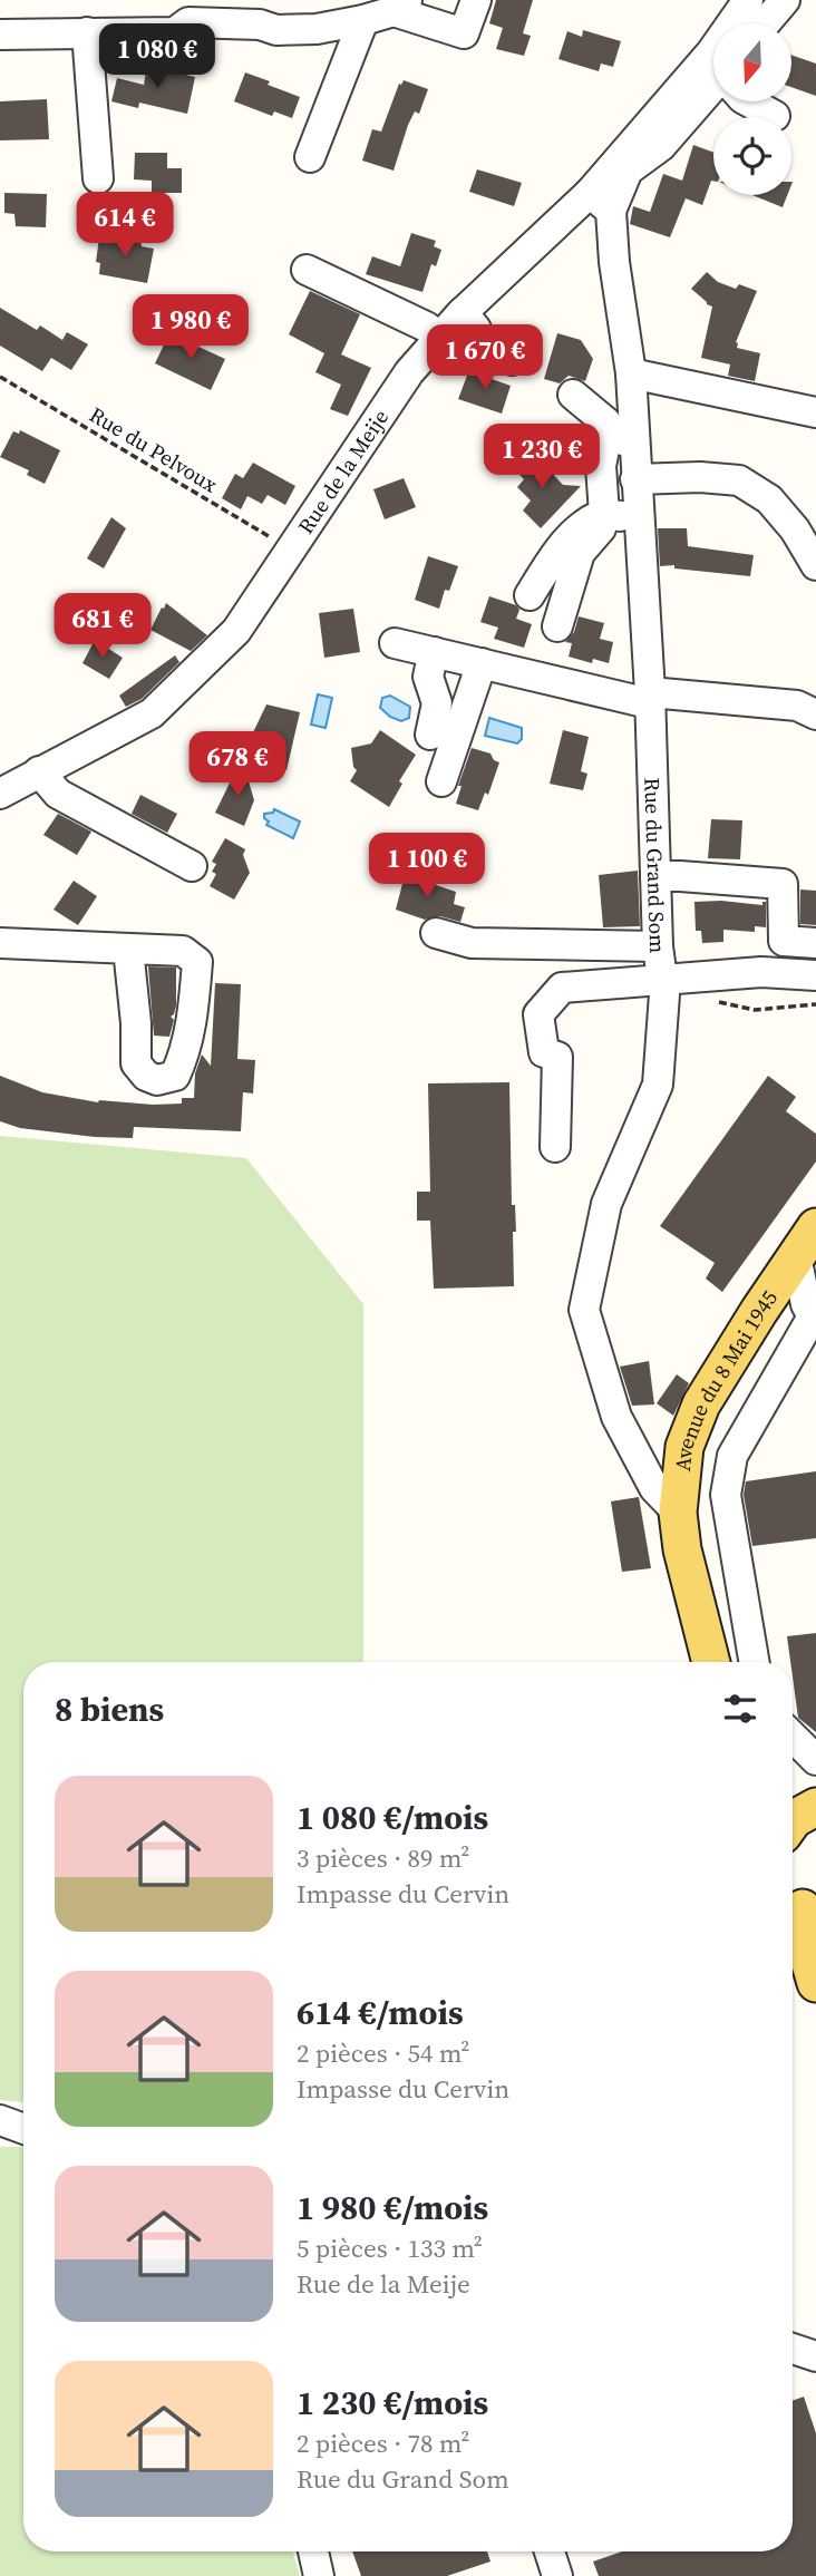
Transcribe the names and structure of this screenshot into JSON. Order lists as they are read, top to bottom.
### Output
{
  "streets": {
    "main road": ["Avenue du 8 Mai 1945"],
    "street": ["Rue de la Meije", "Rue du Grand Som"],
    "path": ["Rue du Pelvoux"]
  },
  "crossings": [
    ["Rue du Pelvoux", "Rue de la Meije"],
    ["Rue de la Meije", "Rue du Grand Som"],
    ["Rue du Grand Som", "Avenue du 8 Mai 1945"]
  ],
  "north": "bottom",
  "page": {
    "price": [
      "1 080 €",
      "614 €",
      "1 980 €",
      "1 670 €",
      "1 230 €",
      "681 €",
      "678 €",
      "1 100 €"
    ],
    "heading": "8 biens",
    "list": [
      {
        "name": "1 080 €/mois",
        "note": "3 pièces · 89 m² · Impasse du Cervin"
      },
      {
        "name": "614 €/mois",
        "note": "2 pièces · 54 m² · Impasse du Cervin"
      },
      {
        "name": "1 980 €/mois",
        "note": "5 pièces · 133 m² · Rue de la Meije"
      },
      {
        "name": "1 230 €/mois",
        "note": "2 pièces · 78 m² · Rue du Grand Som"
      }
    ]
  }
}
